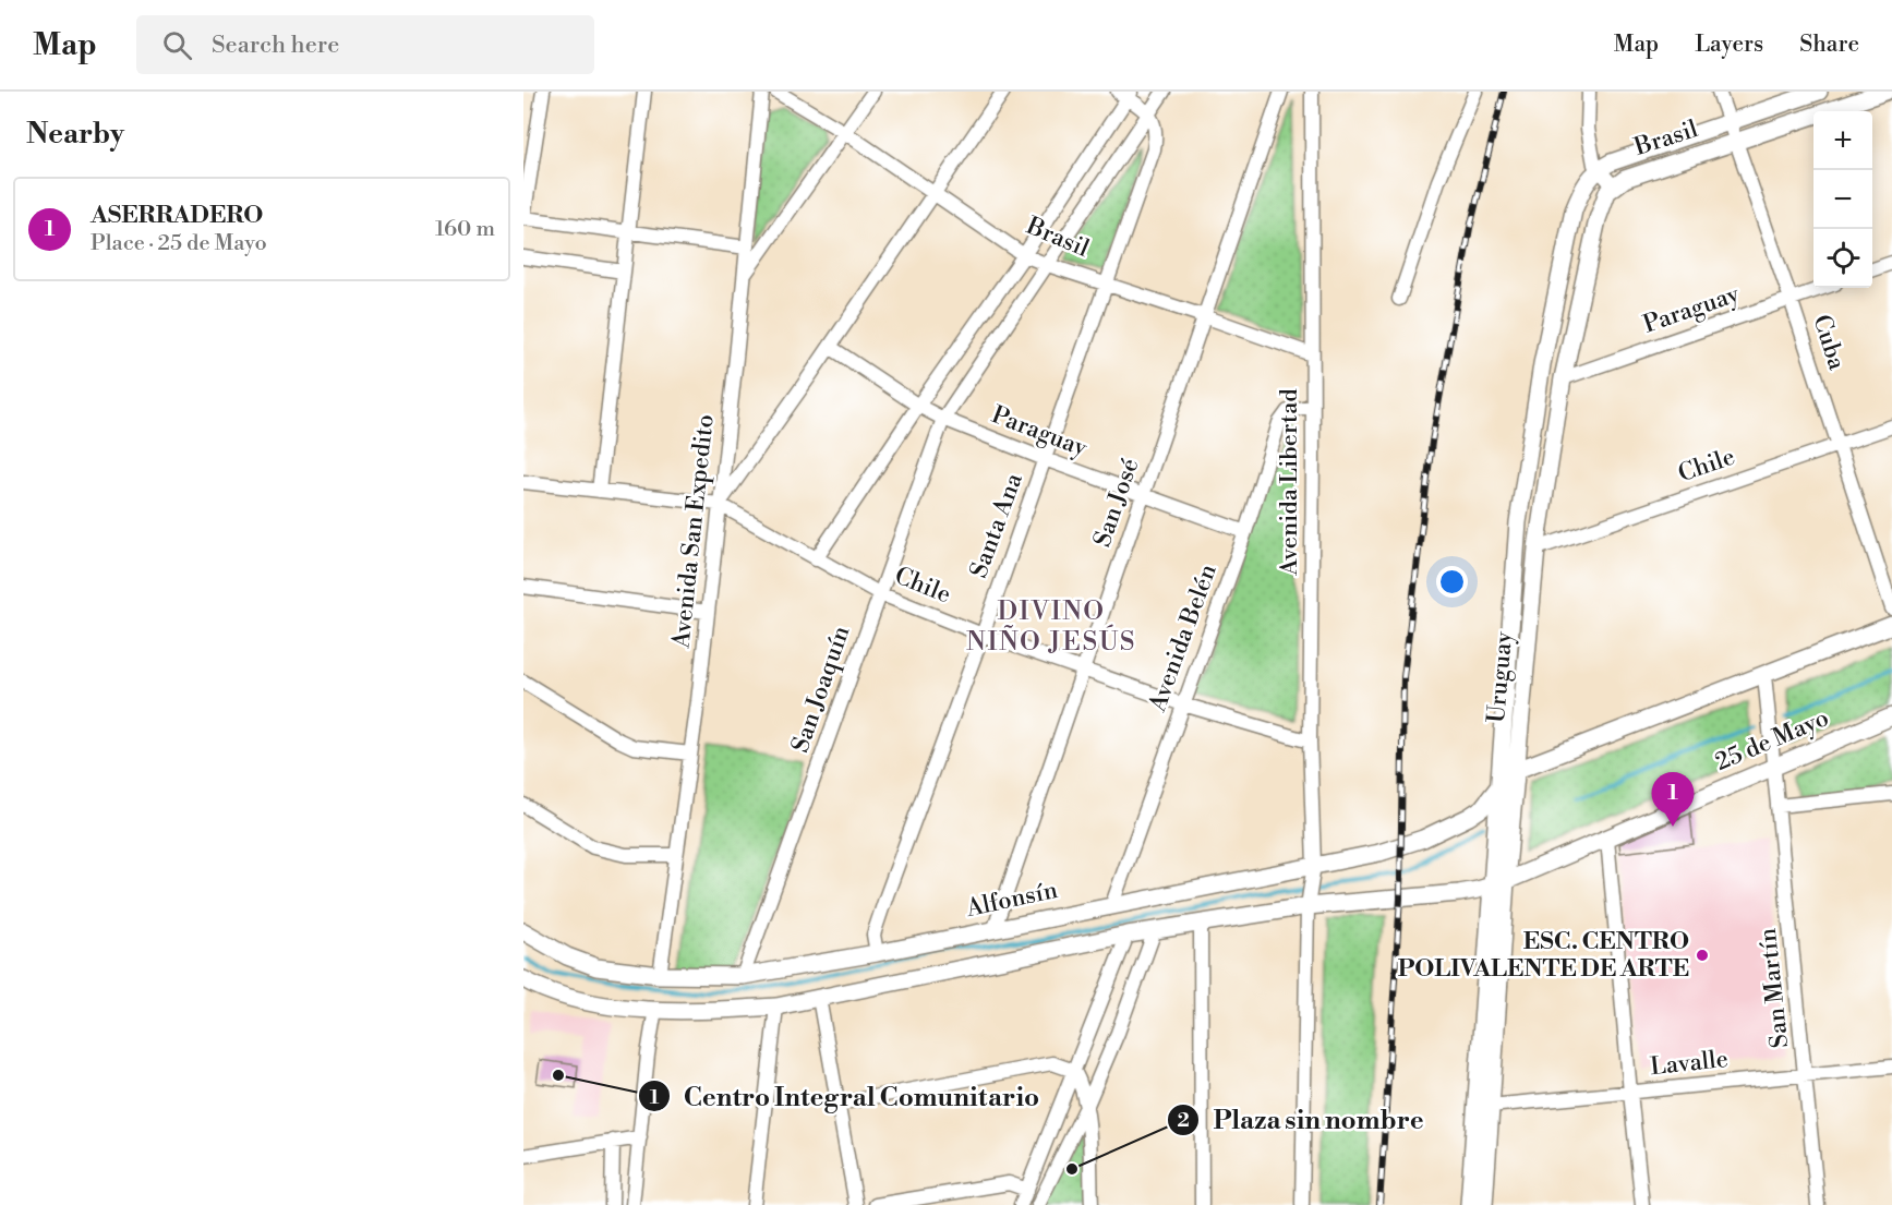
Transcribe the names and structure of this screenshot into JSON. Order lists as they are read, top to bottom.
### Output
{
  "streets": {
    "street": [
      "Brasil",
      "Paraguay",
      "Cuba",
      "Chile",
      "Avenida Libertad",
      "San José",
      "Santa Ana",
      "Avenida San Expedito",
      "Avenida Belén",
      "Uruguay",
      "San Joaquín",
      "25 de Mayo",
      "Alfonsín",
      "San Martín",
      "Lavalle"
    ]
  },
  "crossings": [
    ["Brasil", "Cuba"],
    ["Brasil", "Avenida Libertad"],
    ["Brasil", "San José"],
    ["Brasil", "Santa Ana"],
    ["Brasil", "Uruguay"],
    ["Brasil", "San Joaquín"],
    ["Paraguay", "Cuba"],
    ["Paraguay", "San José"],
    ["Paraguay", "Santa Ana"],
    ["Paraguay", "Avenida Belén"],
    ["Paraguay", "Uruguay"],
    ["Paraguay", "San Joaquín"],
    ["Cuba", "Chile"],
    ["Chile", "Avenida Libertad"],
    ["Chile", "San José"],
    ["Chile", "Santa Ana"],
    ["Chile", "Avenida San Expedito"],
    ["Chile", "Avenida Belén"],
    ["Chile", "Uruguay"],
    ["Chile", "San Joaquín"],
    ["Avenida Libertad", "Avenida Belén"],
    ["Avenida Libertad", "Alfonsín"],
    ["San José", "Alfonsín"],
    ["Santa Ana", "San Joaquín"],
    ["Santa Ana", "Alfonsín"],
    ["Avenida San Expedito", "Alfonsín"],
    ["Avenida Belén", "Alfonsín"],
    ["Uruguay", "25 de Mayo"],
    ["Uruguay", "Alfonsín"],
    ["Uruguay", "Lavalle"],
    ["San Joaquín", "Alfonsín"],
    ["25 de Mayo", "San Martín"],
    ["San Martín", "Lavalle"]
  ],
  "districts": ["DIVINO NIÑO JESÚS"],
  "places": ["ESC. CENTRO POLIVALENTE DE ARTE", "Centro Integral Comunitario", "Plaza sin nombre"],
  "page": {
    "header": "Map",
    "search": "Search here",
    "nav": ["Map", "Layers", "Share"],
    "heading": "Nearby",
    "map_buttons": ["+", "−"],
    "list": [
      {
        "mark": "1",
        "name": "ASERRADERO",
        "note": "Place · 25 de Mayo",
        "value": "160 m"
      }
    ],
    "pins": "1"
  }
}
